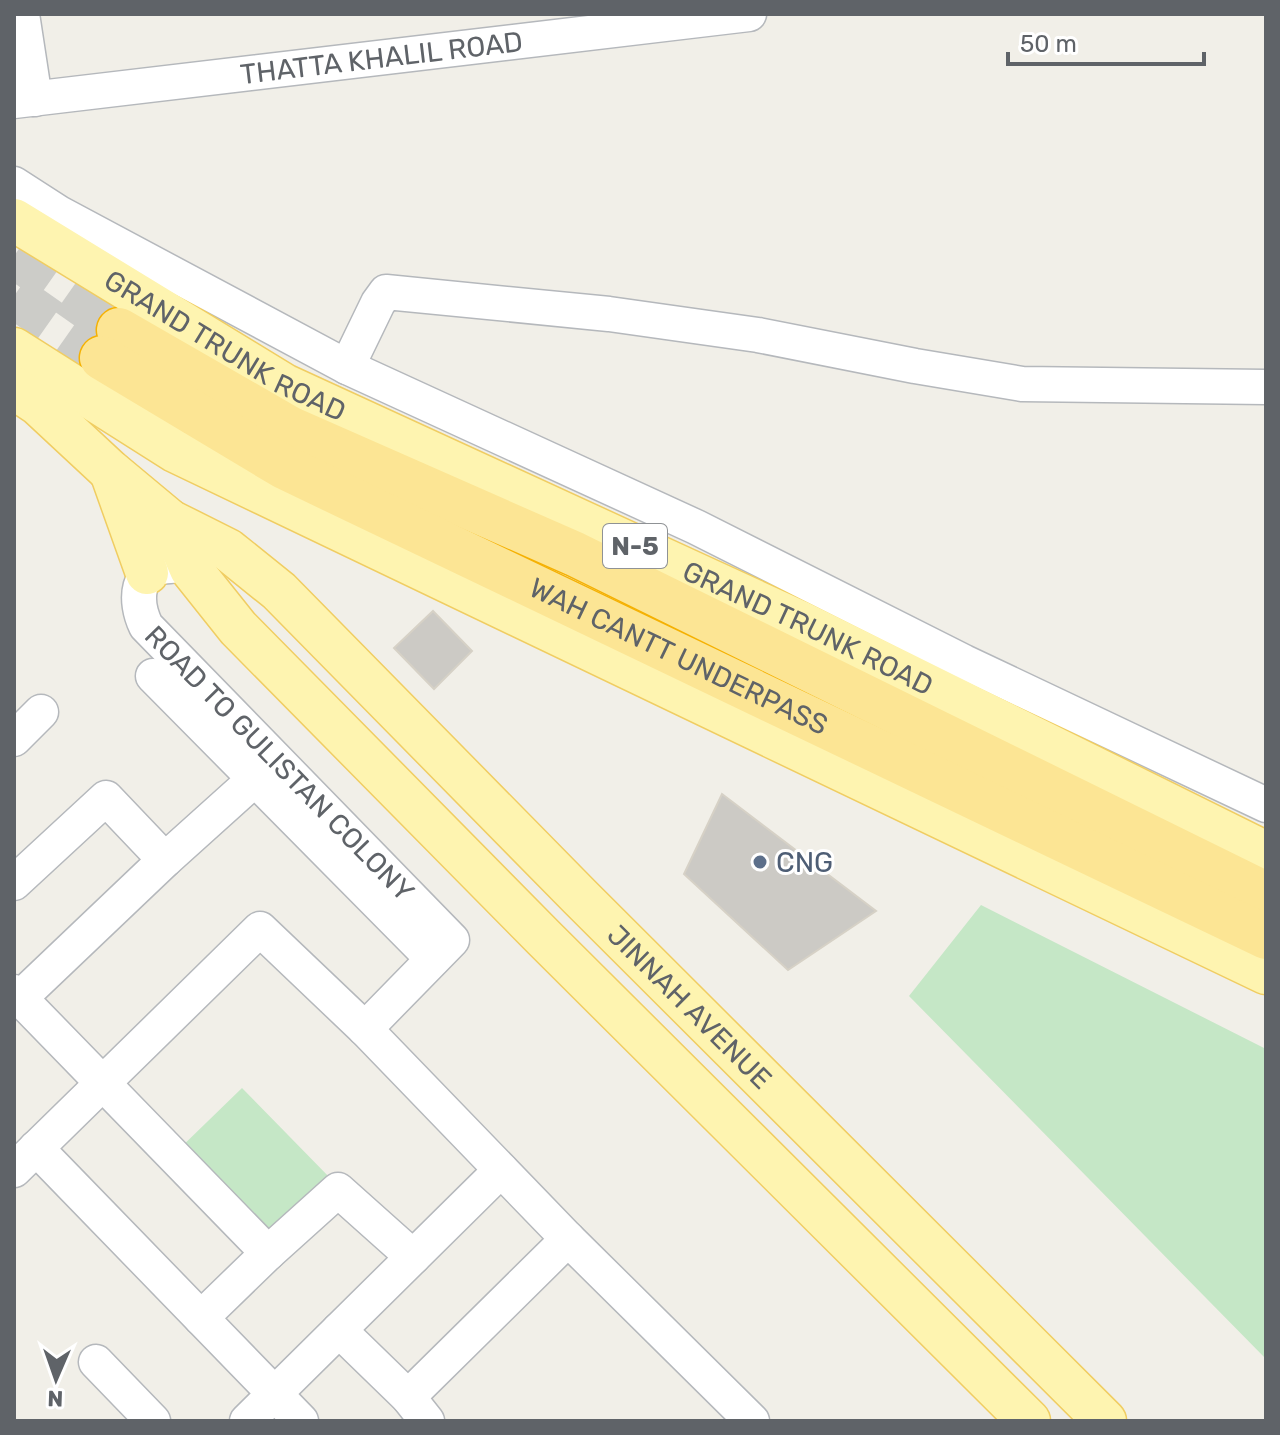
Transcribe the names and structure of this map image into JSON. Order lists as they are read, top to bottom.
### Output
{
  "streets": {
    "highway": ["WAH CANTT UNDERPASS"],
    "main road": ["GRAND TRUNK ROAD", "N-5", "JINNAH AVENUE"],
    "street": ["THATTA KHALIL ROAD", "ROAD TO GULISTAN COLONY"]
  },
  "places": ["CNG"],
  "scale_bar": "50 m",
  "north": "bottom"
}
